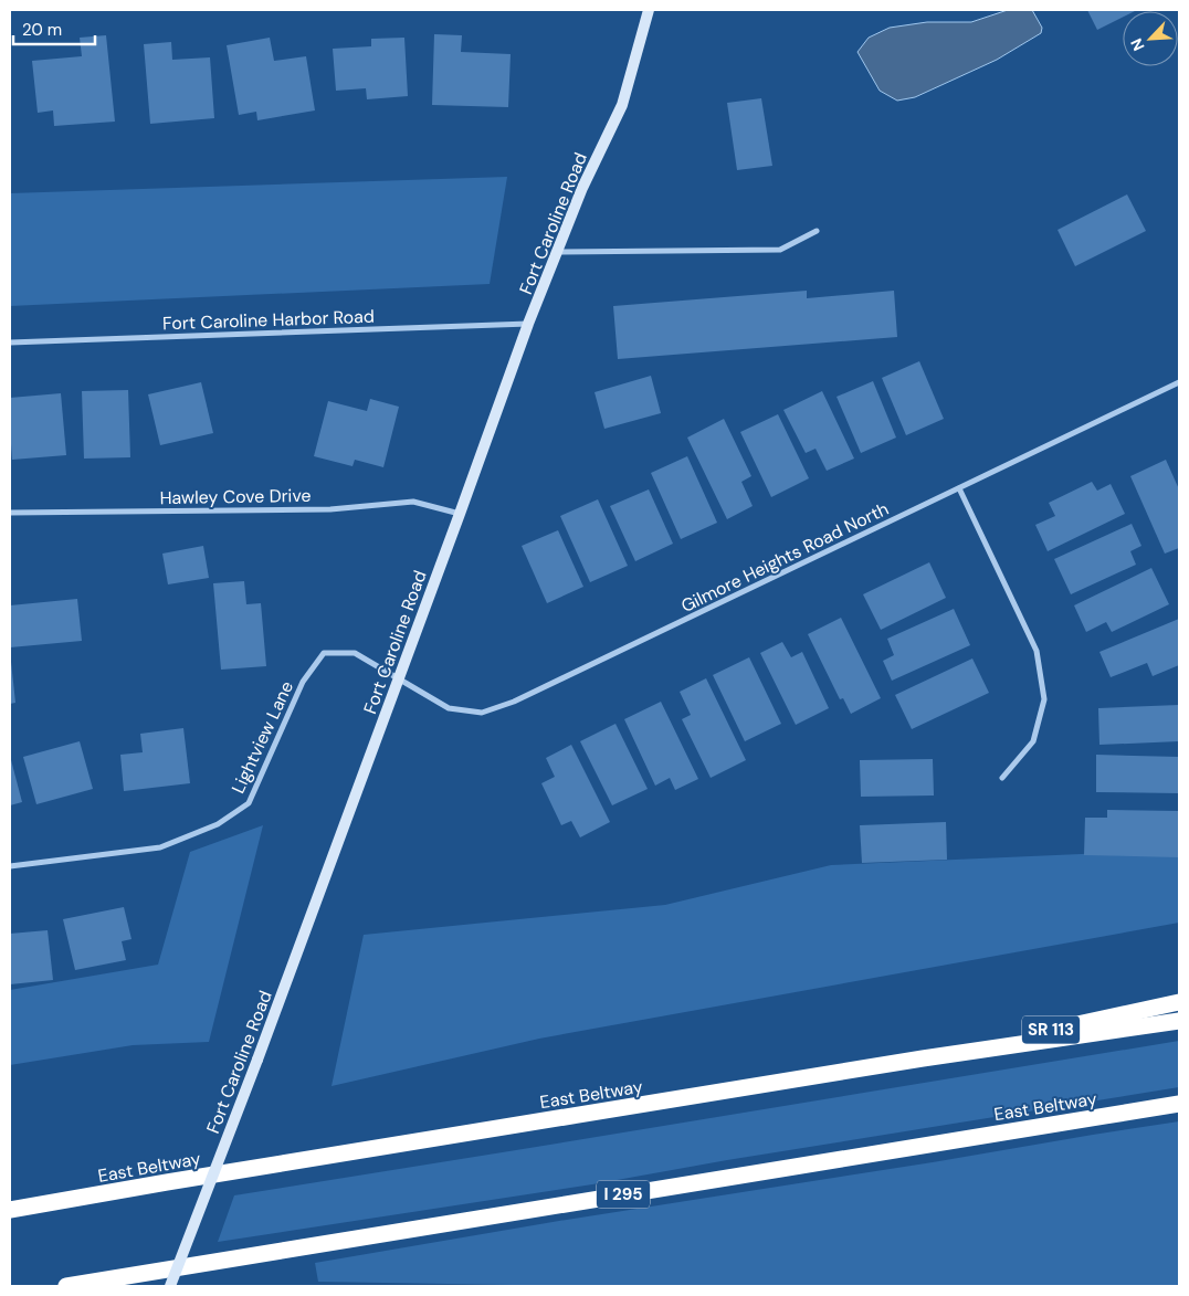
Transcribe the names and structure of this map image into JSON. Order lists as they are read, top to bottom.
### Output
{
  "streets": {
    "highway": ["SR 113", "East Beltway", "I 295"],
    "street": [
      "Fort Caroline Road",
      "Fort Caroline Harbor Road",
      "Hawley Cove Drive",
      "Gilmore Heights Road North",
      "Lightview Lane"
    ]
  },
  "crossings": [
    ["Fort Caroline Road", "Fort Caroline Harbor Road"],
    ["Fort Caroline Road", "Hawley Cove Drive"],
    ["Fort Caroline Road", "Gilmore Heights Road North"],
    ["Fort Caroline Road", "Lightview Lane"],
    ["Gilmore Heights Road North", "Lightview Lane"],
    ["SR 113", "East Beltway"]
  ],
  "scale_bar": "20 m",
  "north": "bottom left"
}
